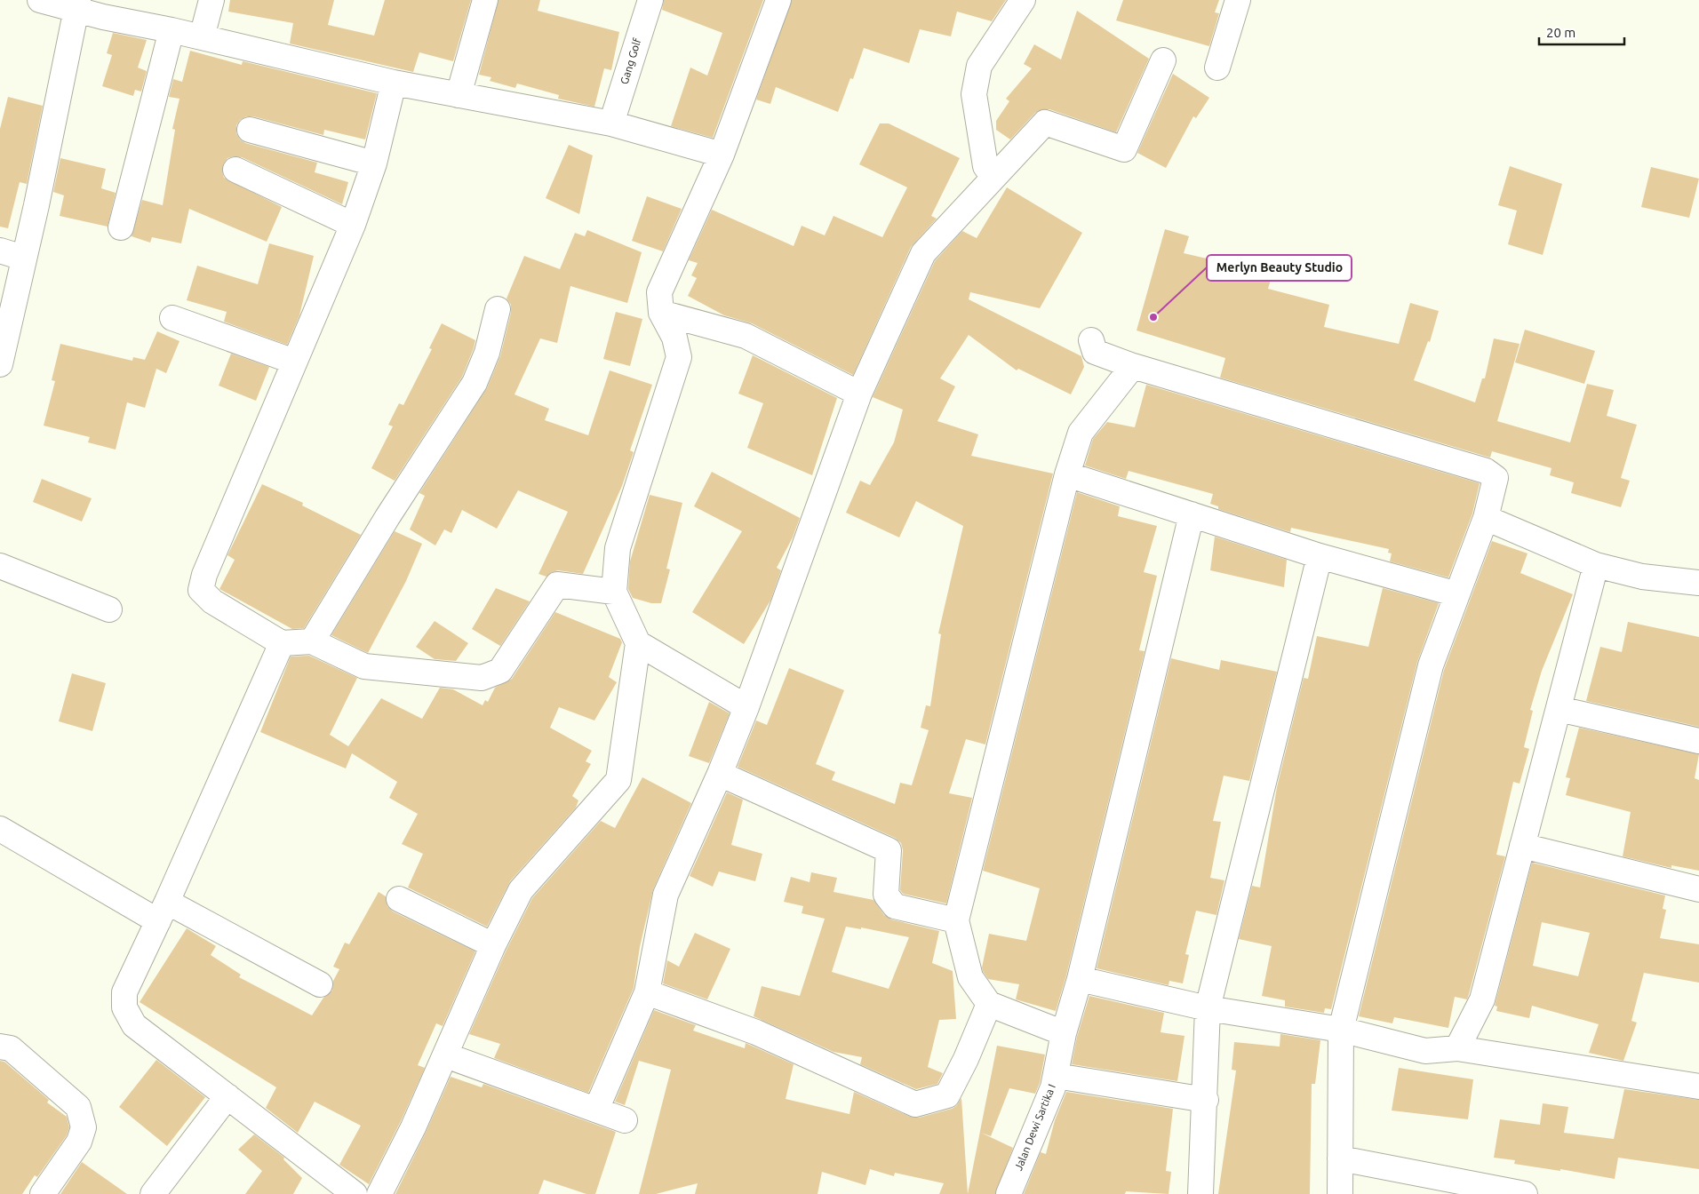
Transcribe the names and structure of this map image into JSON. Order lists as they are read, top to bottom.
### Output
{
  "streets": {
    "street": ["Gang Golf", "Jalan Dewi Sartika I"]
  },
  "places": ["Merlyn Beauty Studio"],
  "scale_bar": "20 m"
}
